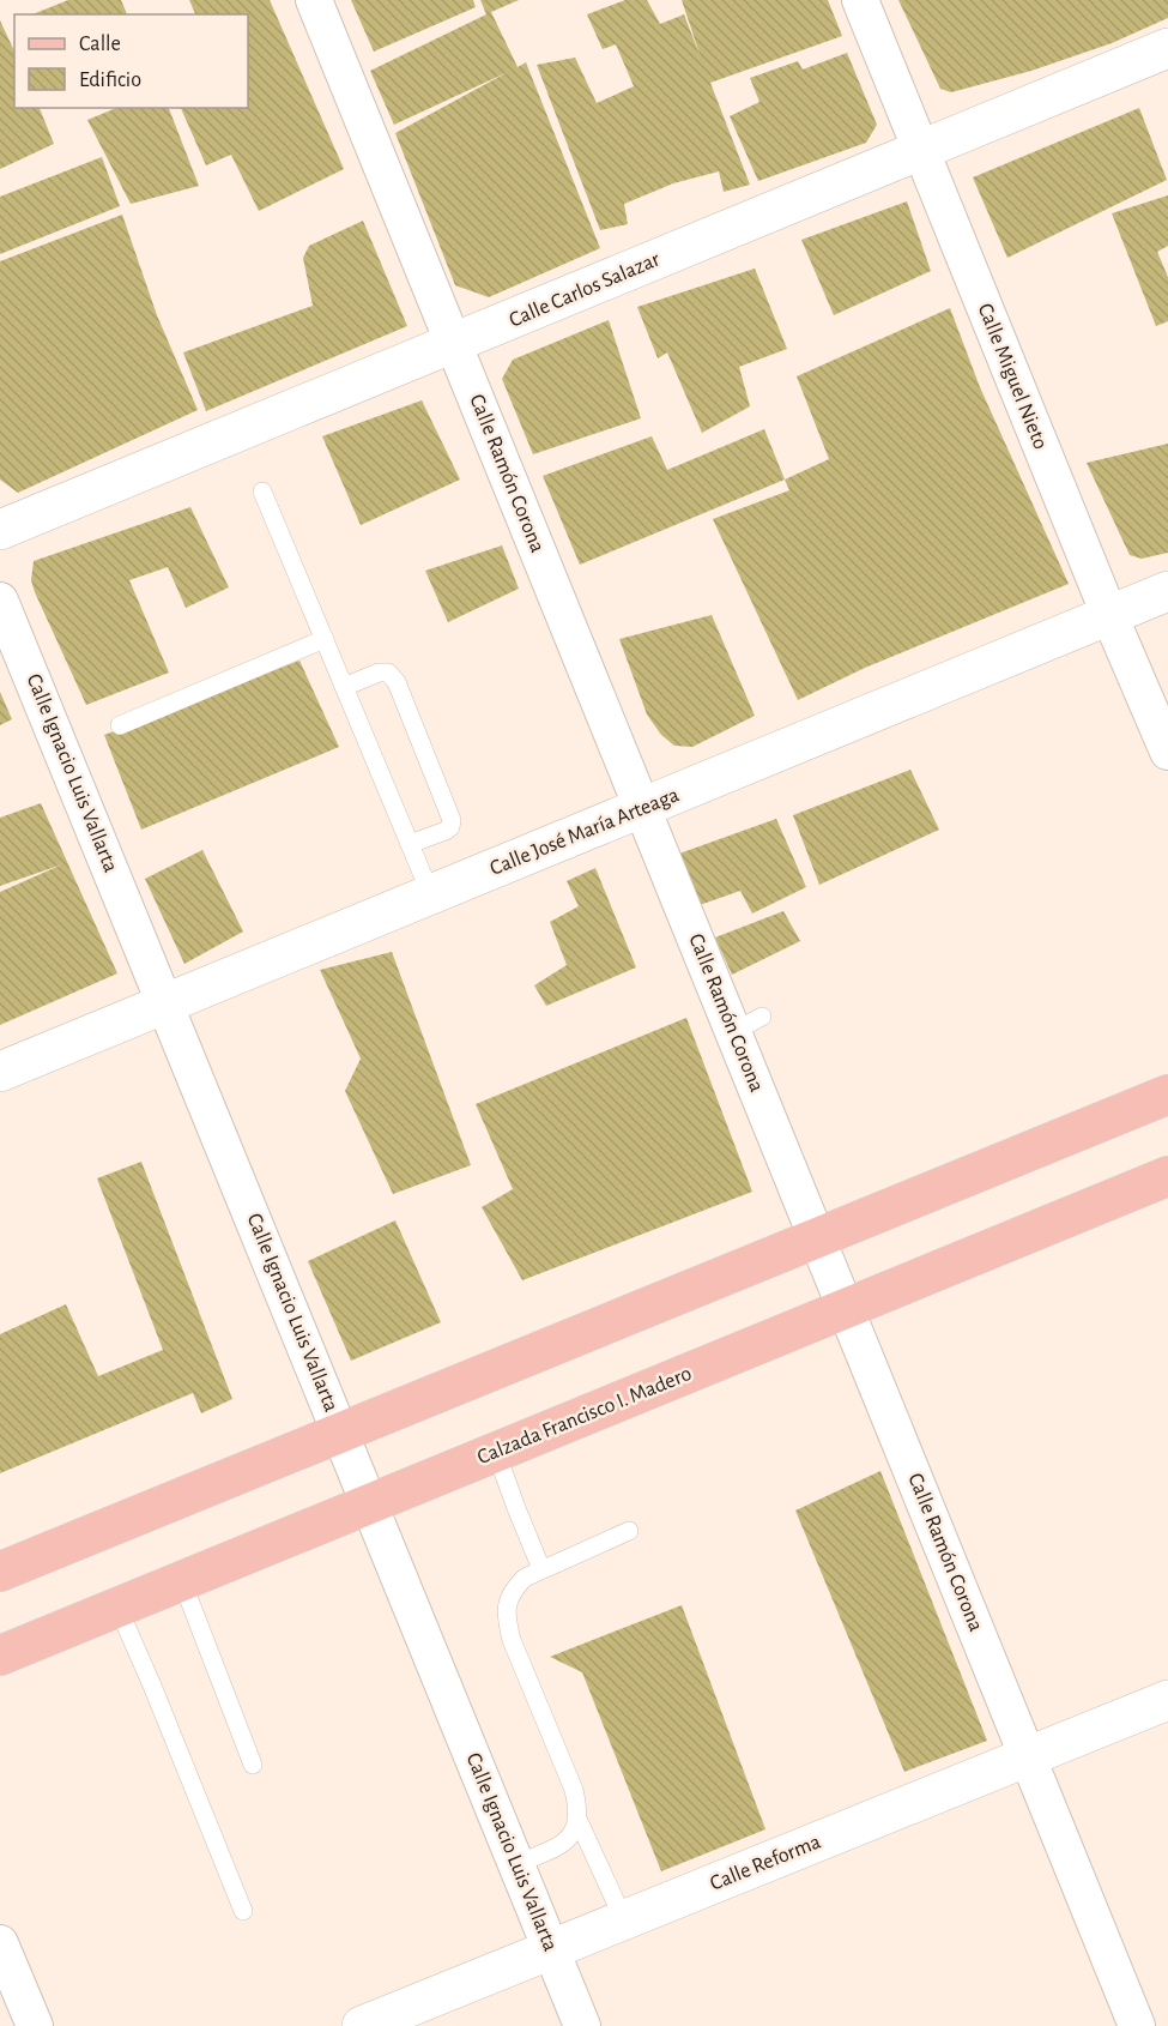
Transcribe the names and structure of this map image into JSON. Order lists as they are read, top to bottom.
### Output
{
  "streets": {
    "main road": ["Calzada Francisco I. Madero"],
    "street": [
      "Calle Carlos Salazar",
      "Calle Miguel Nieto",
      "Calle Ramón Corona",
      "Calle Ignacio Luis Vallarta",
      "Calle José María Arteaga",
      "Calle Reforma"
    ]
  },
  "crossings": [
    ["Calle Carlos Salazar", "Calle Miguel Nieto"],
    ["Calle Carlos Salazar", "Calle Ramón Corona"],
    ["Calle Miguel Nieto", "Calle José María Arteaga"],
    ["Calle Ramón Corona", "Calle José María Arteaga"],
    ["Calle Ramón Corona", "Calzada Francisco I. Madero"],
    ["Calle Ramón Corona", "Calle Reforma"],
    ["Calle Ignacio Luis Vallarta", "Calle José María Arteaga"],
    ["Calle Ignacio Luis Vallarta", "Calzada Francisco I. Madero"],
    ["Calle Ignacio Luis Vallarta", "Calle Reforma"]
  ],
  "legend": ["Calle", "Edificio"]
}
